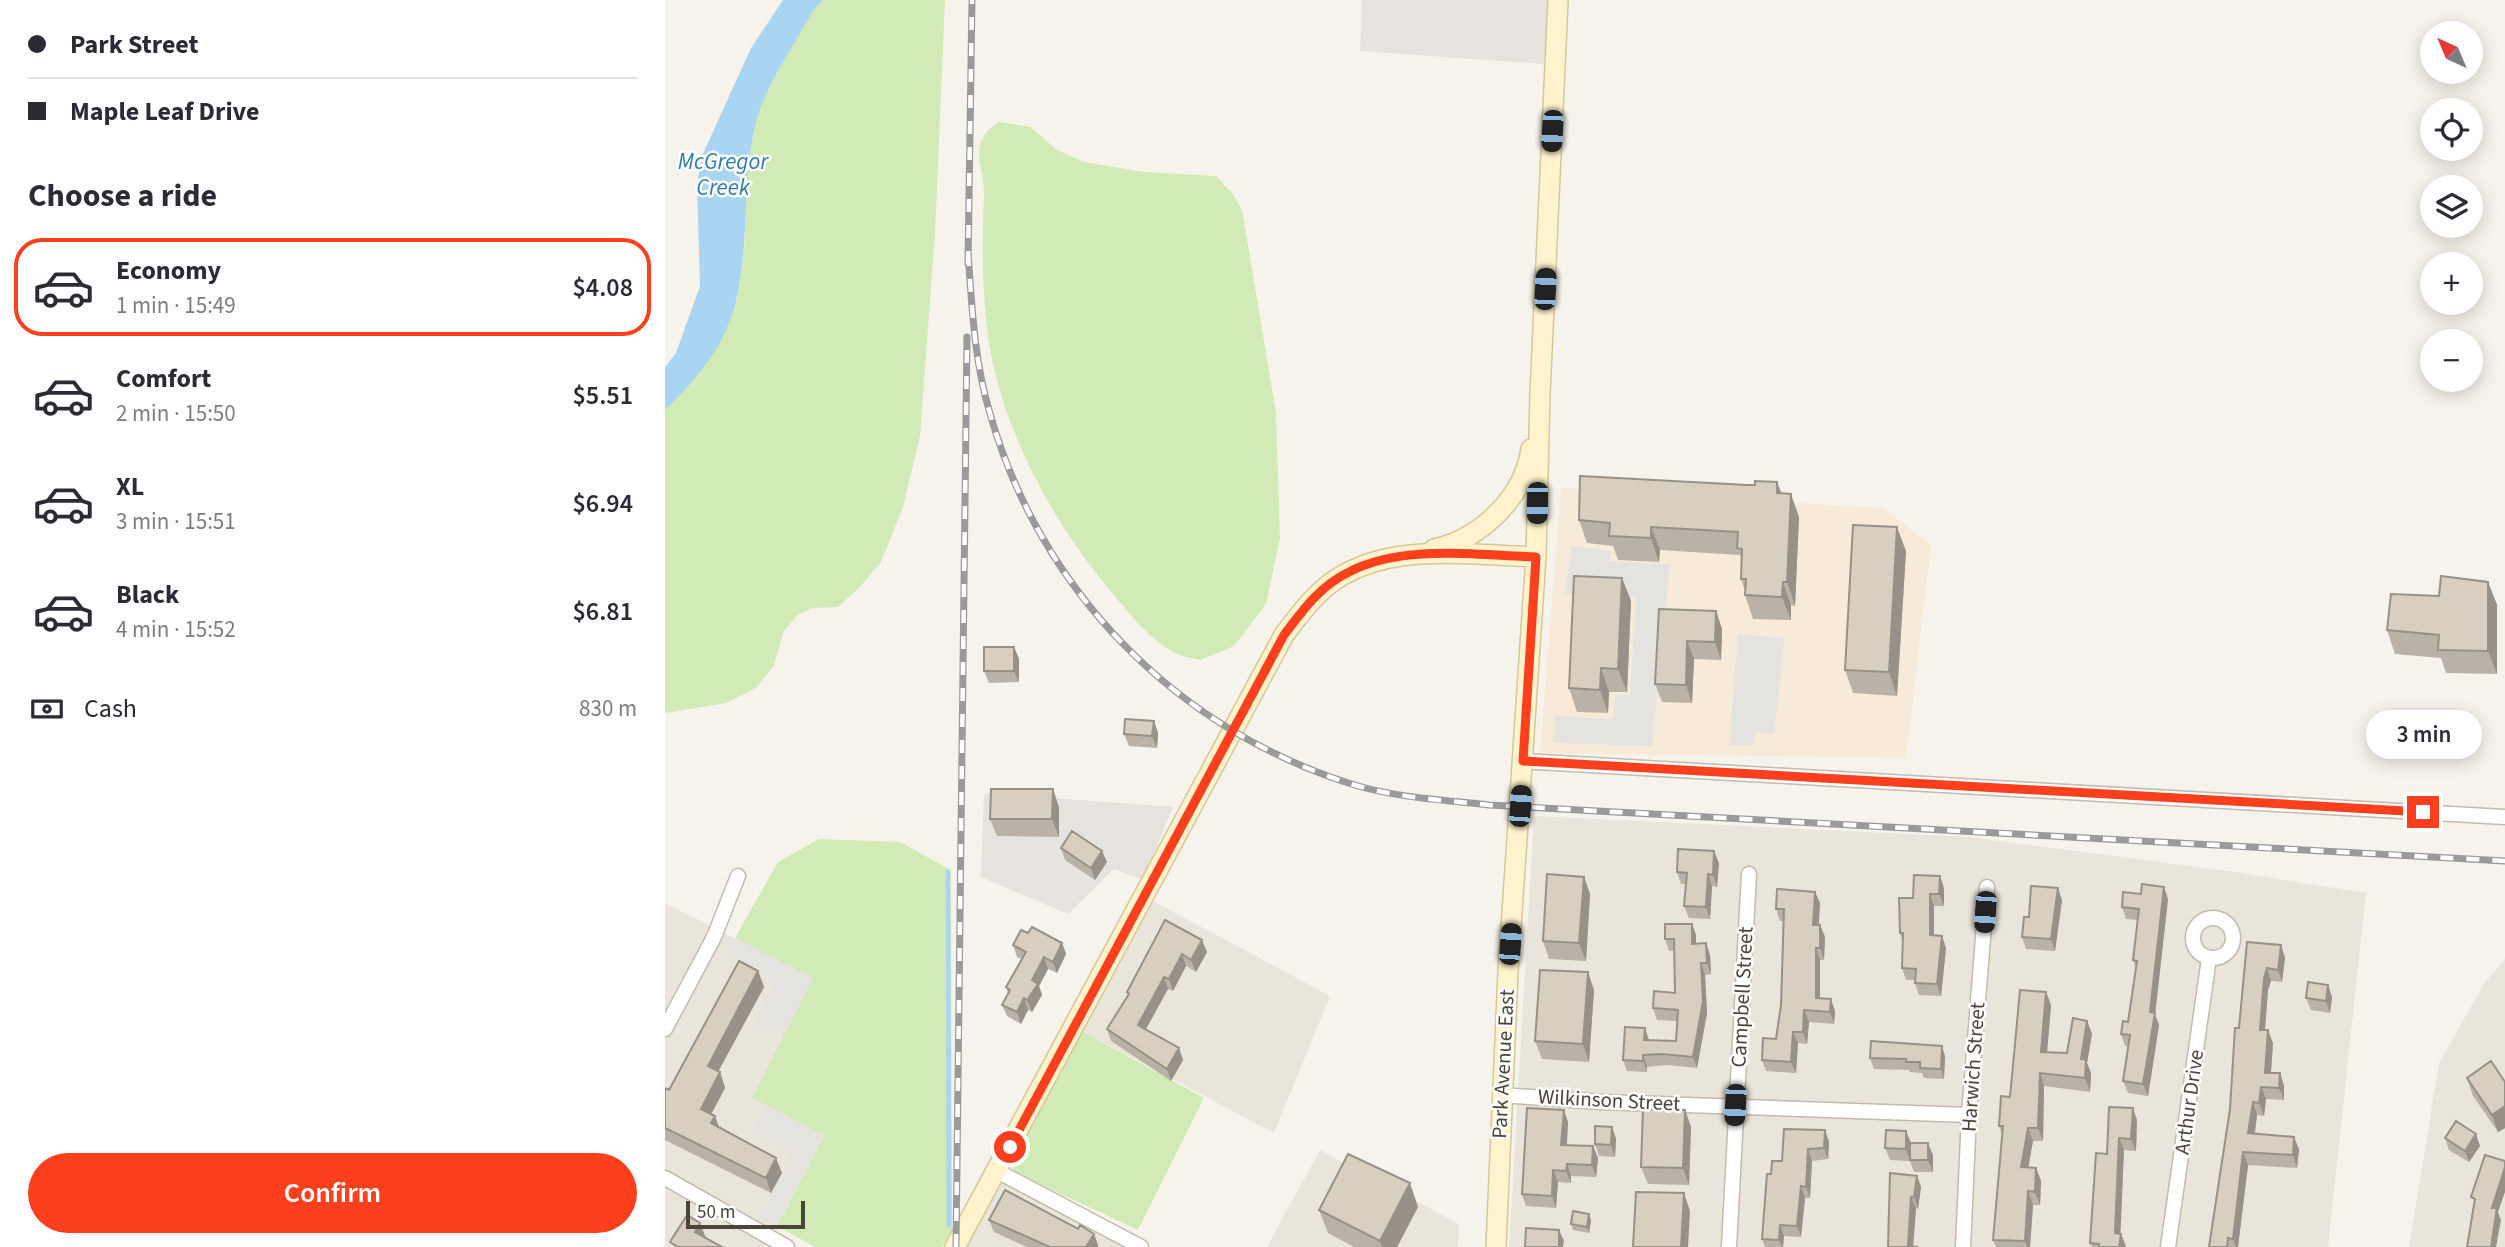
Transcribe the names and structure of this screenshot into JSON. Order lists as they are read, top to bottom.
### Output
{
  "streets": {
    "main road": ["Park Avenue East"],
    "street": [
      "Campbell Street",
      "Harwich Street",
      "Wilkinson Street",
      "Arthur Drive"
    ]
  },
  "crossings": [
    ["Campbell Street", "Wilkinson Street"],
    ["Park Avenue East", "Wilkinson Street"],
    ["Harwich Street", "Wilkinson Street"]
  ],
  "water": ["McGregor Creek"],
  "scale_bar": "50 m",
  "north": "top left",
  "page": {
    "banner": ["Park Street", "Maple Leaf Drive"],
    "map_buttons": ["+", "−"],
    "heading": "Choose a ride",
    "list": [
      {
        "name": "Economy",
        "note": "1 min · 15:49",
        "value": "$4.08"
      },
      {
        "name": "Comfort",
        "note": "2 min · 15:50",
        "value": "$5.51"
      },
      {
        "name": "XL",
        "note": "3 min · 15:51",
        "value": "$6.94"
      },
      {
        "name": "Black",
        "note": "4 min · 15:52",
        "value": "$6.81"
      }
    ],
    "pay": ["Cash", "830 m"],
    "bubble": "3 min",
    "buttons": "Confirm",
    "scale": "50 m"
  }
}
